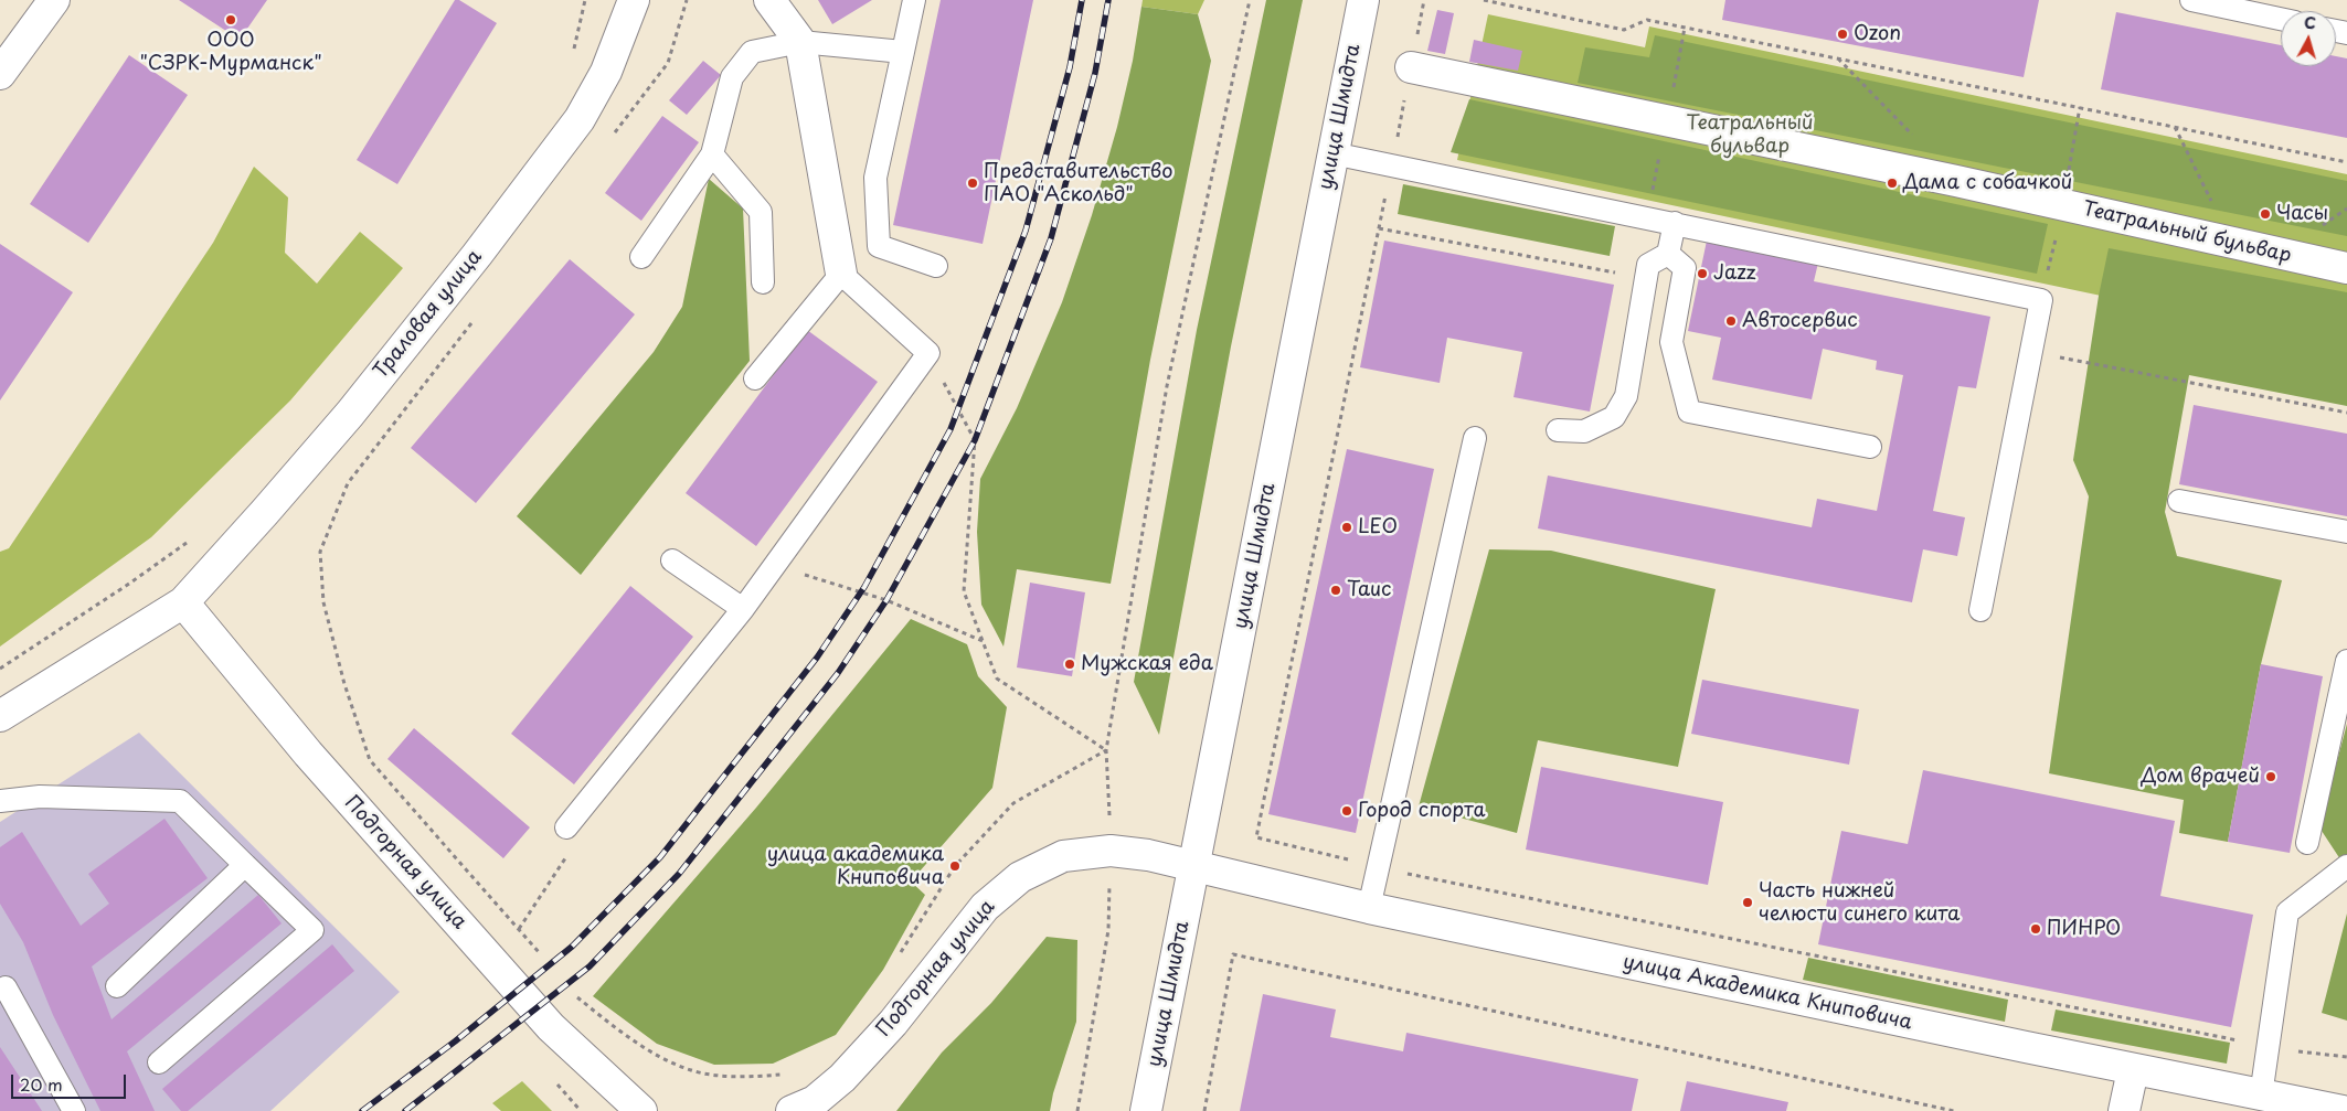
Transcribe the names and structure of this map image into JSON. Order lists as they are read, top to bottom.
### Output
{
  "streets": {
    "main road": [
      "улица Шмидта",
      "Театральный бульвар",
      "Траловая улица",
      "Подгорная улица",
      "улица Академика Книповича"
    ]
  },
  "crossings": [
    ["улица Шмидта", "Подгорная улица"],
    ["улица Шмидта", "улица Академика Книповича"],
    ["Траловая улица", "Подгорная улица"],
    ["Подгорная улица", "улица Академика Книповича"]
  ],
  "parks": ["Театральный бульвар"],
  "places": [
    "ООО \"СЗРК-Мурманск\"",
    "Ozon",
    "Представительство ПАО \"Аскольд\"",
    "Дама с собачкой",
    "Часы",
    "Jazz",
    "Автосервис",
    "LEO",
    "Таис",
    "Мужская еда",
    "Дом врачей",
    "Город спорта",
    "улица академика Книповича",
    "Часть нижней челюсти синего кита",
    "ПИНРО"
  ],
  "scale_bar": "20 m",
  "north": "top"
}
